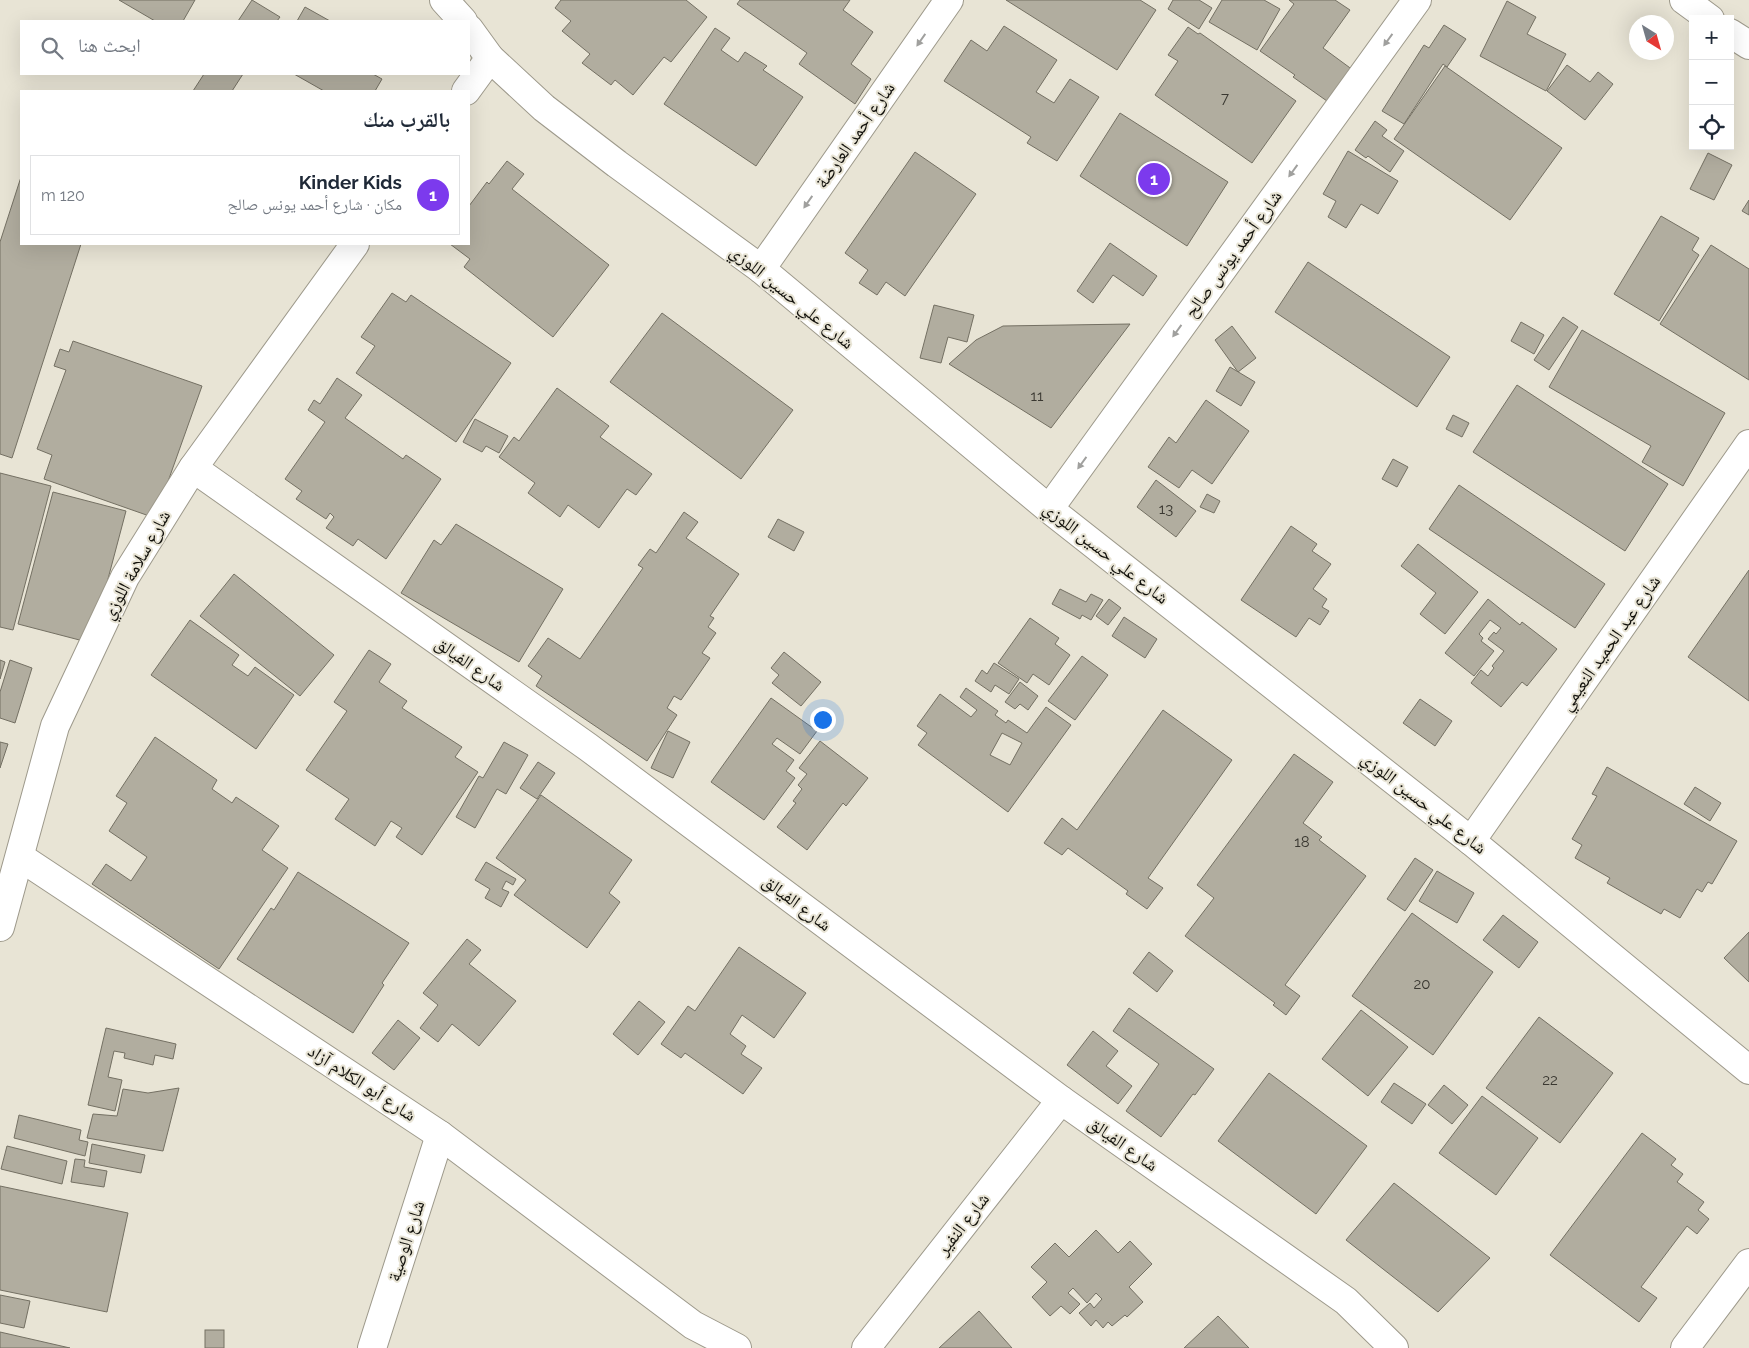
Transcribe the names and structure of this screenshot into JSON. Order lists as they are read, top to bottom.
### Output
{
  "streets": {
    "street": [
      "شارع أحمد العارضة",
      "شارع أحمد يونس صالح",
      "شارع علي حسين اللوزي",
      "شارع سلامة اللوزي",
      "شارع عبد الحميد النعيمي",
      "شارع الفيالق",
      "شارع أبو الكلام آزاد",
      "شارع النفير",
      "شارع الوصية"
    ]
  },
  "crossings": [
    ["شارع أحمد العارضة", "شارع علي حسين اللوزي"],
    ["شارع أحمد يونس صالح", "شارع علي حسين اللوزي"],
    ["شارع علي حسين اللوزي", "شارع عبد الحميد النعيمي"],
    ["شارع سلامة اللوزي", "شارع الفيالق"],
    ["شارع سلامة اللوزي", "شارع أبو الكلام آزاد"],
    ["شارع الفيالق", "شارع النفير"],
    ["شارع أبو الكلام آزاد", "شارع الوصية"]
  ],
  "one_way": ["شارع أحمد العارضة", "شارع أحمد يونس صالح"],
  "house_numbers": [
    "7",
    "11",
    "13",
    "18",
    "20",
    "22"
  ],
  "north": "bottom right",
  "page": {
    "map_buttons": ["+", "−"],
    "search": "ابحث هنا",
    "heading": "بالقرب منك",
    "list": [
      {
        "mark": "1",
        "name": "Kinder Kids",
        "note": "مكان · شارع أحمد يونس صالح",
        "value": "120 m"
      }
    ],
    "pins": "1"
  }
}
